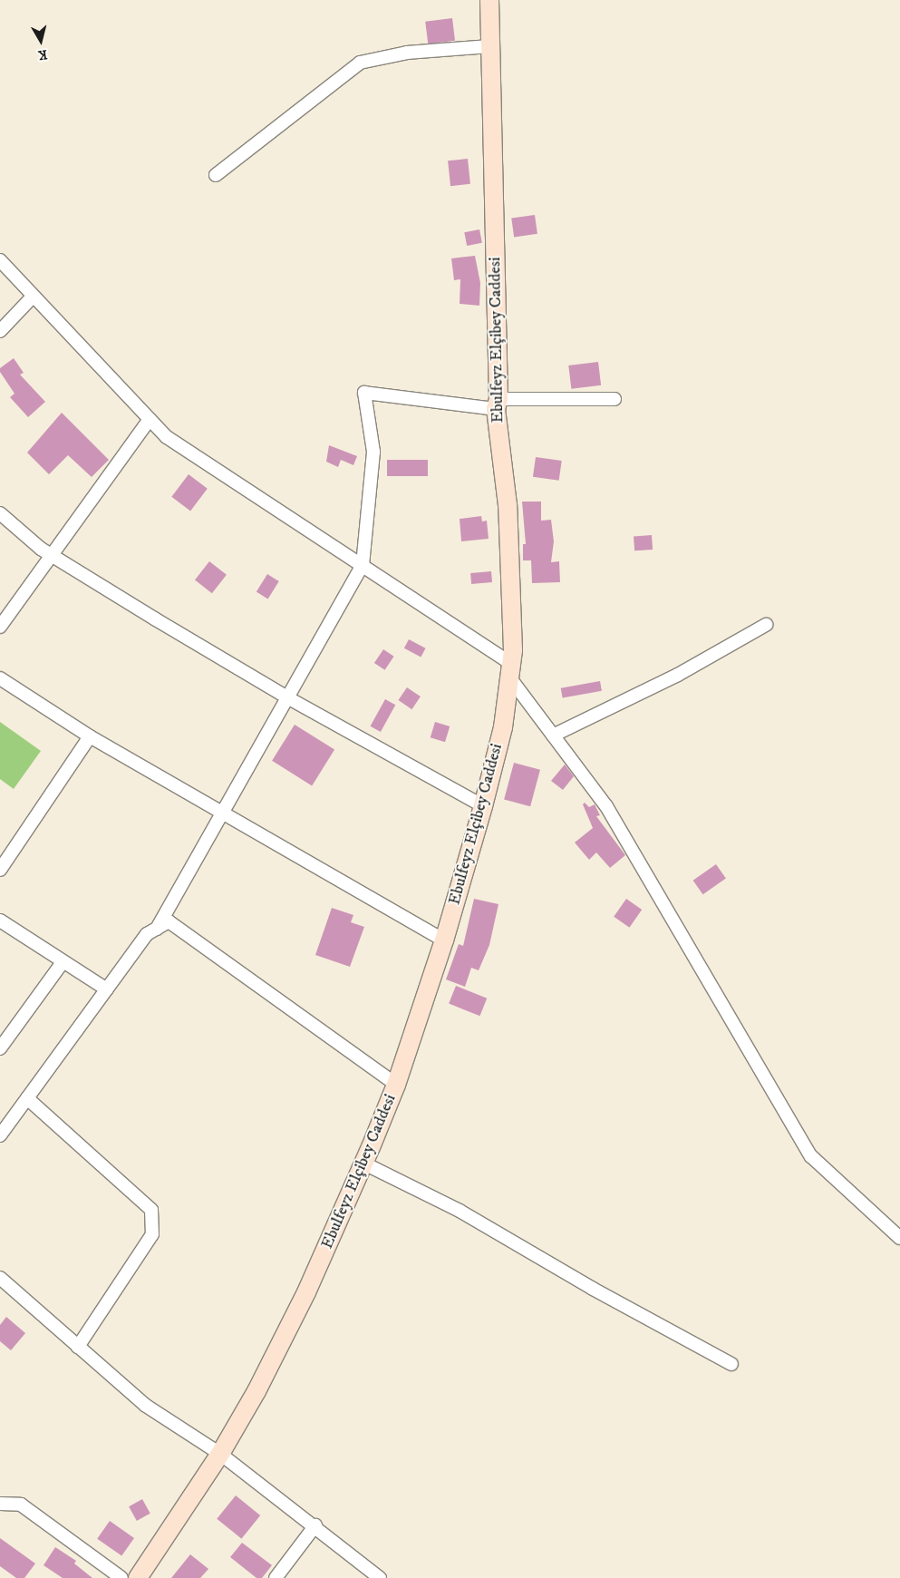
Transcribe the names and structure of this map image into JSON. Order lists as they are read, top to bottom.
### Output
{
  "streets": {
    "street": ["Ebulfeyz Elçibey Caddesi"]
  },
  "north": "bottom"
}
